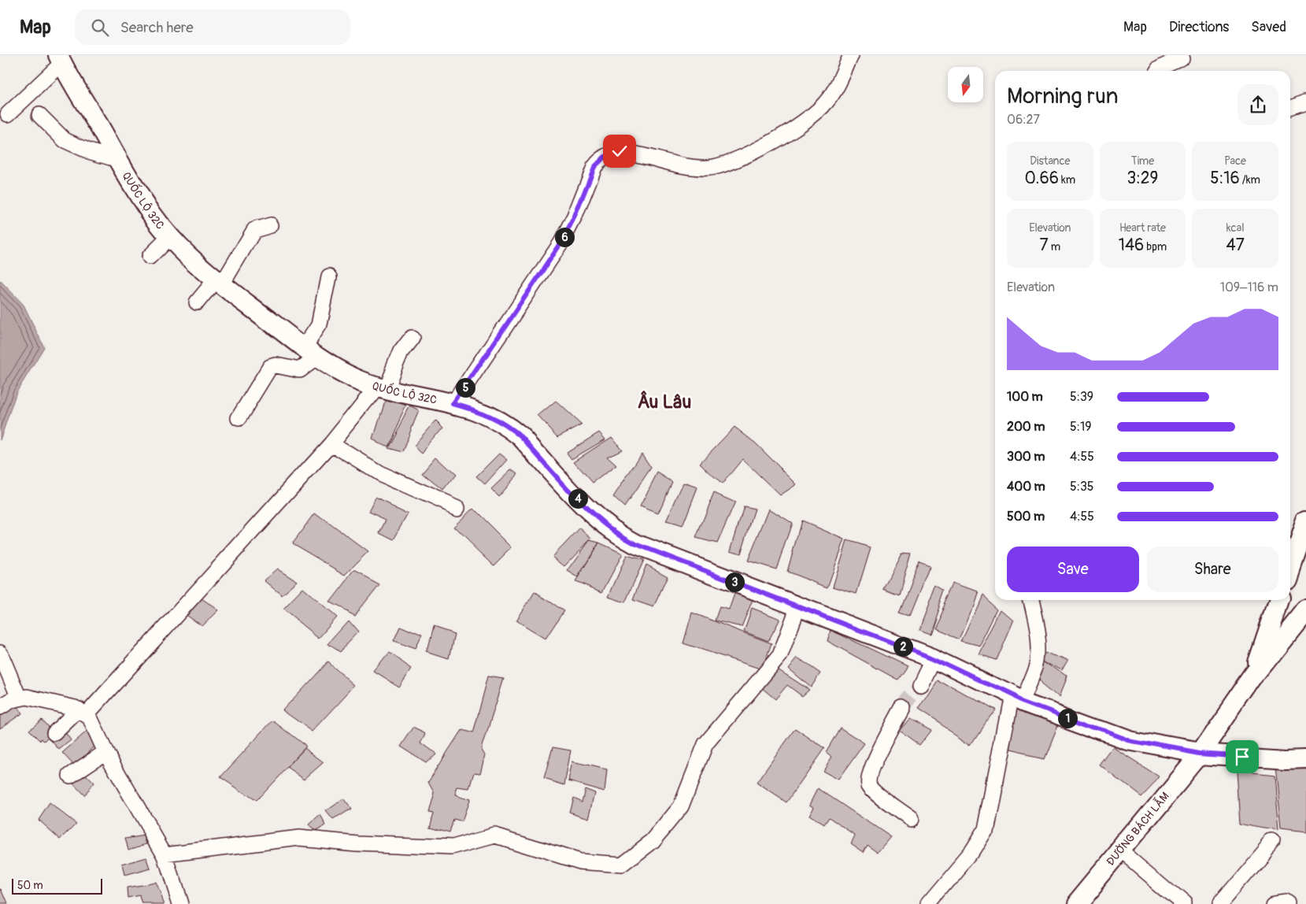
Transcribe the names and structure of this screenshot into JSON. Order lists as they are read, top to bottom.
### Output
{
  "streets": {
    "main road": ["QUỐC LỘ 32C", "ĐƯỜNG BÁCH LẪM"]
  },
  "crossings": [
    ["QUỐC LỘ 32C", "ĐƯỜNG BÁCH LẪM"]
  ],
  "districts": ["Âu Lâu"],
  "scale_bar": "50 m",
  "north": "bottom",
  "page": {
    "header": "Map",
    "search": "Search here",
    "nav": ["Map", "Directions", "Saved"],
    "heading": ["Morning run", "06:27"],
    "stats": [
      ["Distance", "0.66 km"],
      ["Time", "3:29"],
      ["Pace", "5:16 /km"],
      ["Elevation", "7 m"],
      ["Heart rate", "146 bpm"],
      ["kcal", "47"]
    ],
    "pins": [
      "6",
      "5",
      "4",
      "3",
      "2",
      "1"
    ],
    "chart": ["Elevation", "109–116 m"],
    "list": [
      {
        "name": "100 m",
        "note": "5:39"
      },
      {
        "name": "200 m",
        "note": "5:19"
      },
      {
        "name": "300 m",
        "note": "4:55"
      },
      {
        "name": "400 m",
        "note": "5:35"
      },
      {
        "name": "500 m",
        "note": "4:55"
      }
    ],
    "buttons": ["Save", "Share"],
    "scale": "50 m"
  }
}
